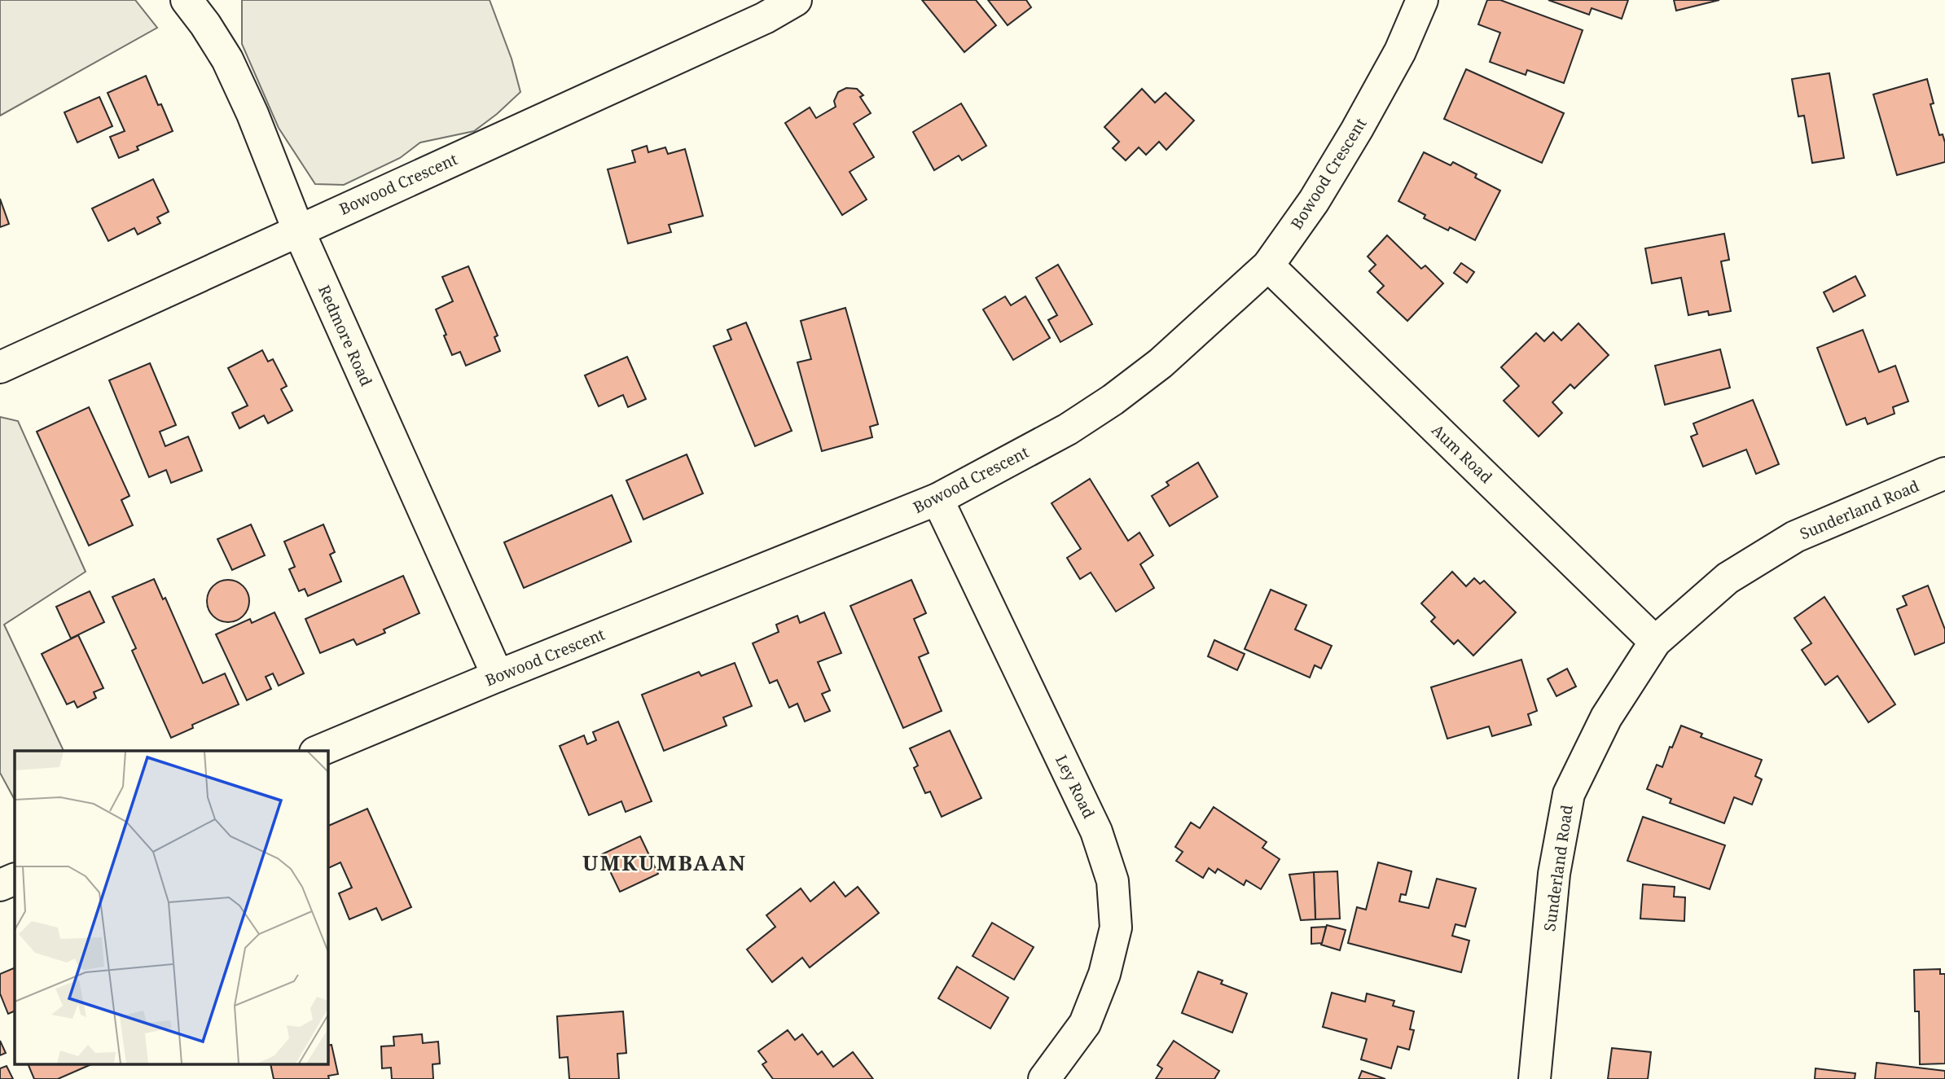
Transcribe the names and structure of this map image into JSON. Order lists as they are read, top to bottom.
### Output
{
  "streets": {
    "street": [
      "Bowood Crescent",
      "Redmore Road",
      "Aum Road",
      "Sunderland Road",
      "Ley Road"
    ]
  },
  "crossings": [
    ["Bowood Crescent", "Redmore Road"],
    ["Bowood Crescent", "Aum Road"],
    ["Bowood Crescent", "Ley Road"],
    ["Aum Road", "Sunderland Road"]
  ],
  "districts": ["UMKUMBAAN"]
}
